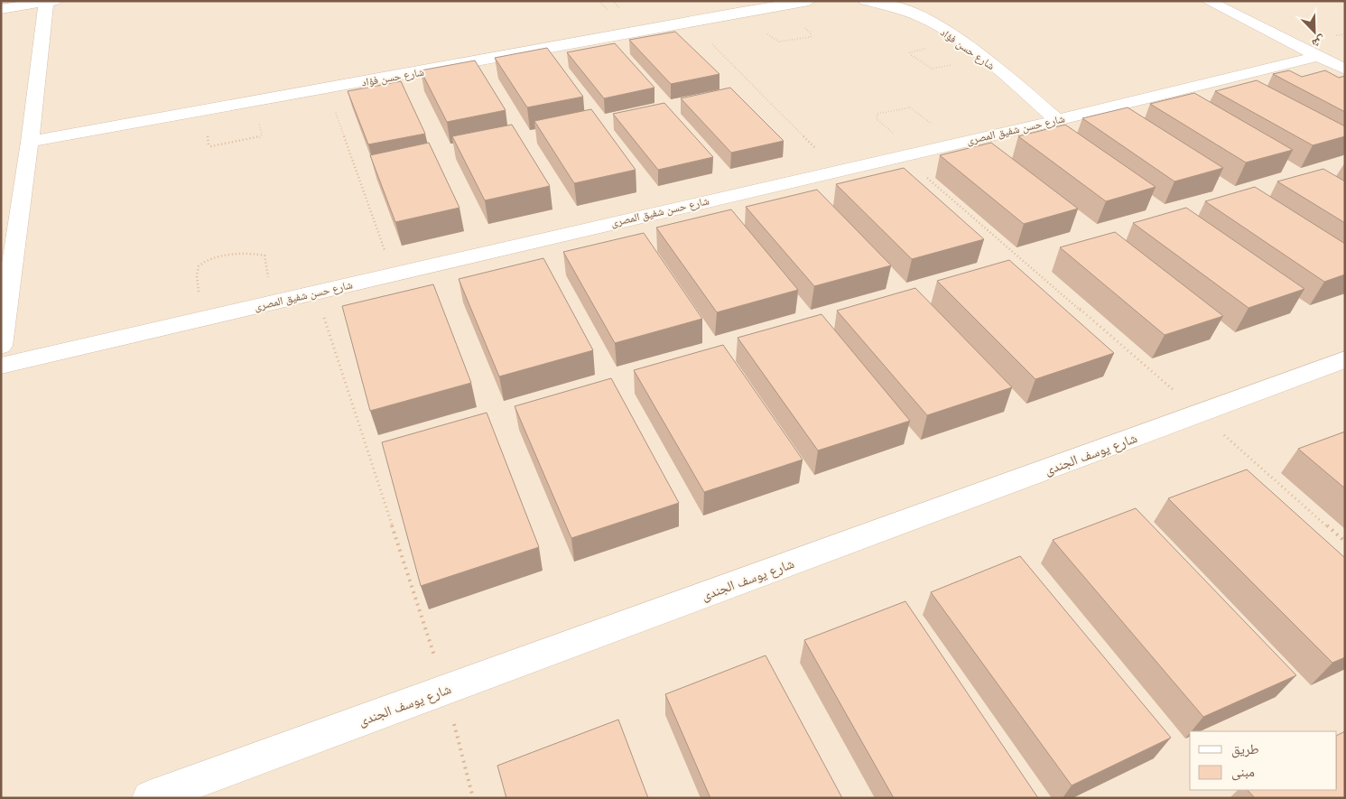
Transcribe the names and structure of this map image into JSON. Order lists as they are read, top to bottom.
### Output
{
  "streets": {
    "street": ["شارع حسن فؤاد", "شارع حسن شفيق المصرى", "شارع يوسف الجندى"]
  },
  "crossings": [
    ["شارع حسن فؤاد", "شارع حسن شفيق المصرى"]
  ],
  "legend": ["طريق", "مبنى"],
  "north": "bottom right"
}
